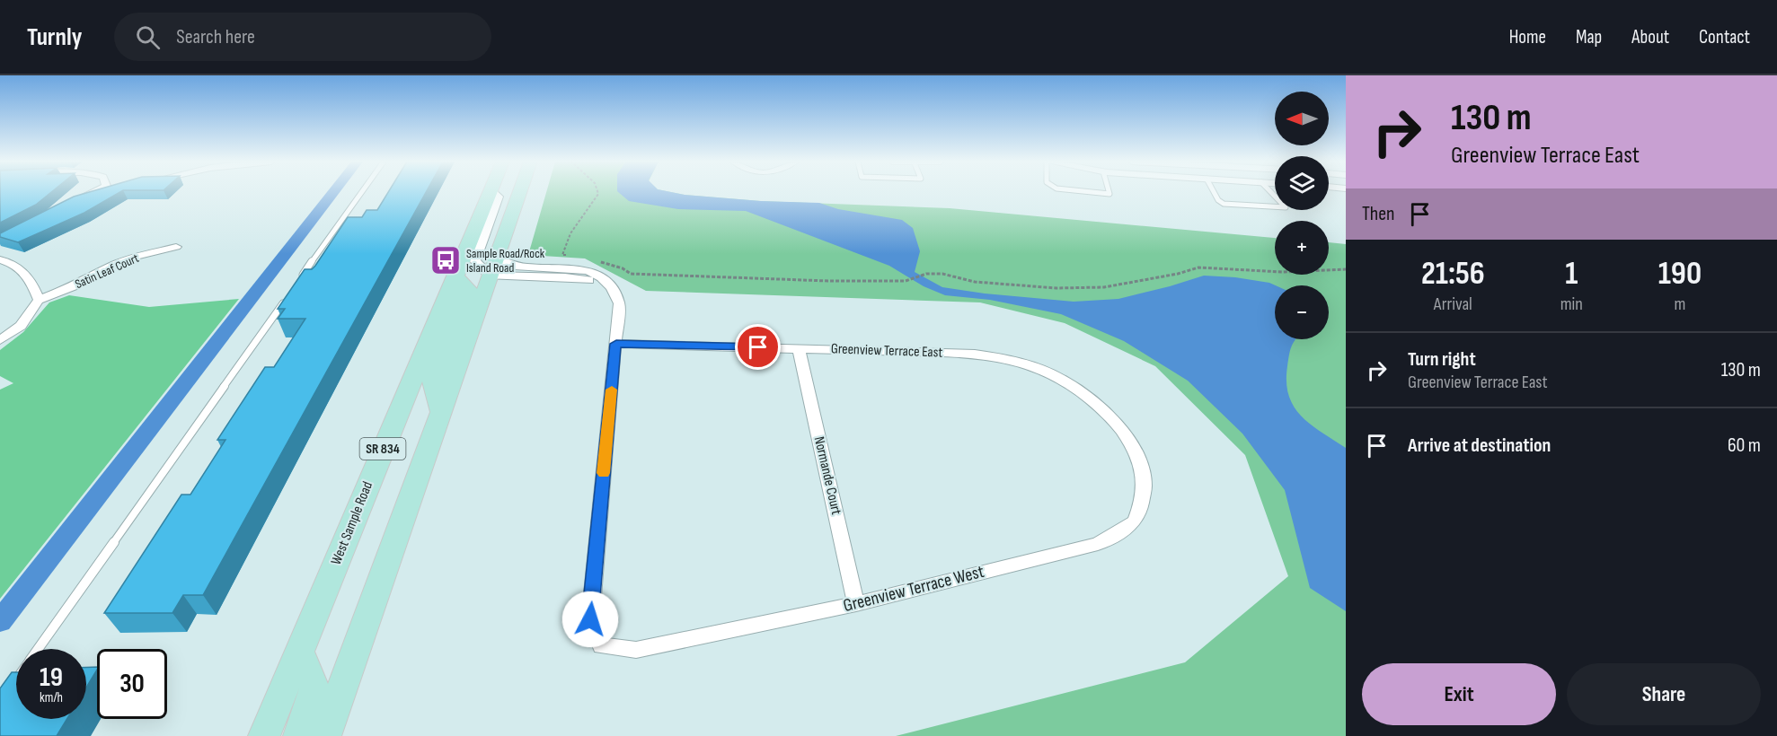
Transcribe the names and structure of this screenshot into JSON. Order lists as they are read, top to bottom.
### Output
{
  "streets": {
    "main road": ["SR 834", "West Sample Road"],
    "street": [
      "Satin Leaf Court",
      "Greenview Terrace East",
      "Normande Court",
      "Greenview Terrace West"
    ]
  },
  "crossings": [
    ["Greenview Terrace East", "Normande Court"],
    ["Greenview Terrace East", "Greenview Terrace West"],
    ["Normande Court", "Greenview Terrace West"]
  ],
  "places": {
    "bus stop": ["Sample Road/Rock Island Road"]
  },
  "north": "left",
  "page": {
    "header": "Turnly",
    "search": "Search here",
    "nav": [
      "Home",
      "Map",
      "About",
      "Contact"
    ],
    "turn": ["130 m", "Greenview Terrace East"],
    "map_buttons": ["+", "−"],
    "then": "Then",
    "eta": [
      "21:56",
      "Arrival",
      "1",
      "min",
      "190",
      "m"
    ],
    "list": [
      {
        "name": "Turn right",
        "note": "Greenview Terrace East",
        "value": "130 m"
      },
      {
        "name": "Arrive at destination",
        "value": "60 m"
      }
    ],
    "speed": "19 km/h",
    "limit": "30",
    "buttons": ["Exit", "Share"]
  }
}
